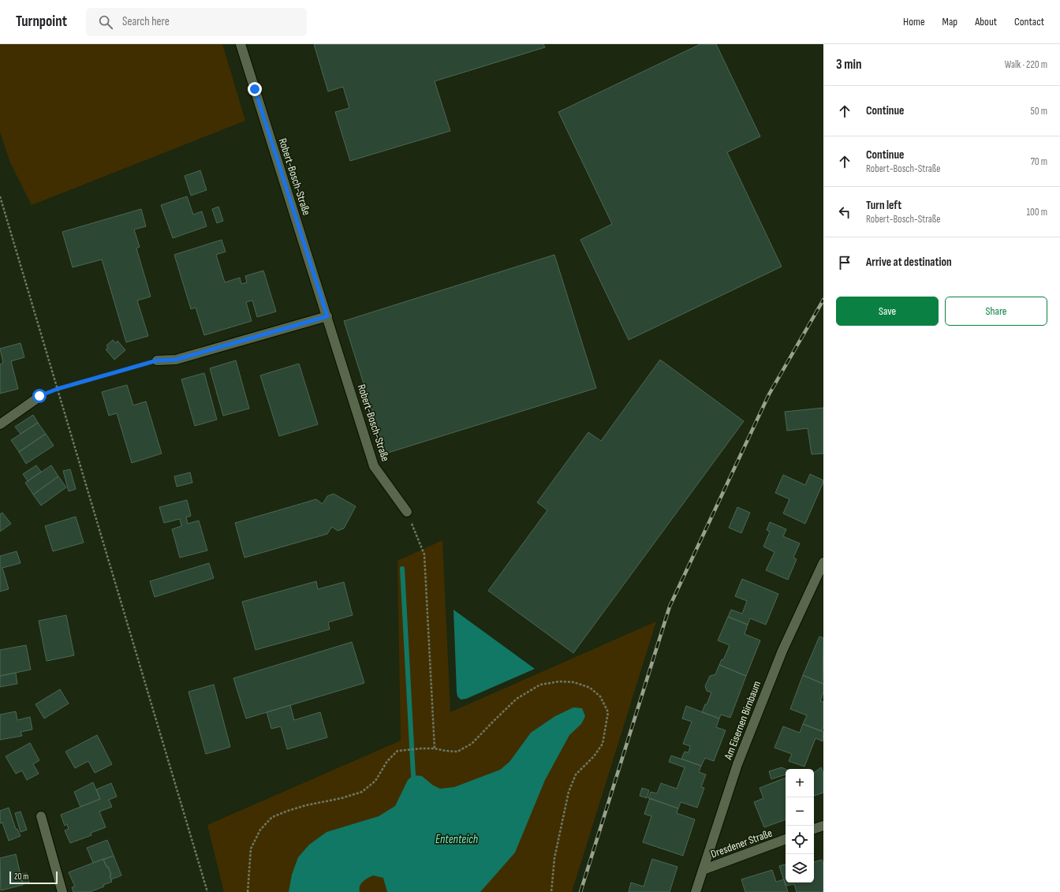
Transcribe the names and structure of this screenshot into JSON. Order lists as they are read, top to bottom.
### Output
{
  "streets": {
    "street": ["Robert-Bosch-Straße", "Am Eisernen Birnbaum", "Dresdener Straße"]
  },
  "crossings": [
    ["Am Eisernen Birnbaum", "Dresdener Straße"]
  ],
  "water": ["Ententeich"],
  "scale_bar": "20 m",
  "page": {
    "header": "Turnpoint",
    "search": "Search here",
    "nav": [
      "Home",
      "Map",
      "About",
      "Contact"
    ],
    "heading": ["3 min", "Walk · 220 m"],
    "list": [
      ["Continue", "50 m"],
      ["Continue", "Robert-Bosch-Straße", "70 m"],
      ["Turn left", "Robert-Bosch-Straße", "100 m"],
      "Arrive at destination"
    ],
    "buttons": ["Save", "Share"],
    "map_buttons": ["+", "−"],
    "scale": "20 m"
  }
}
